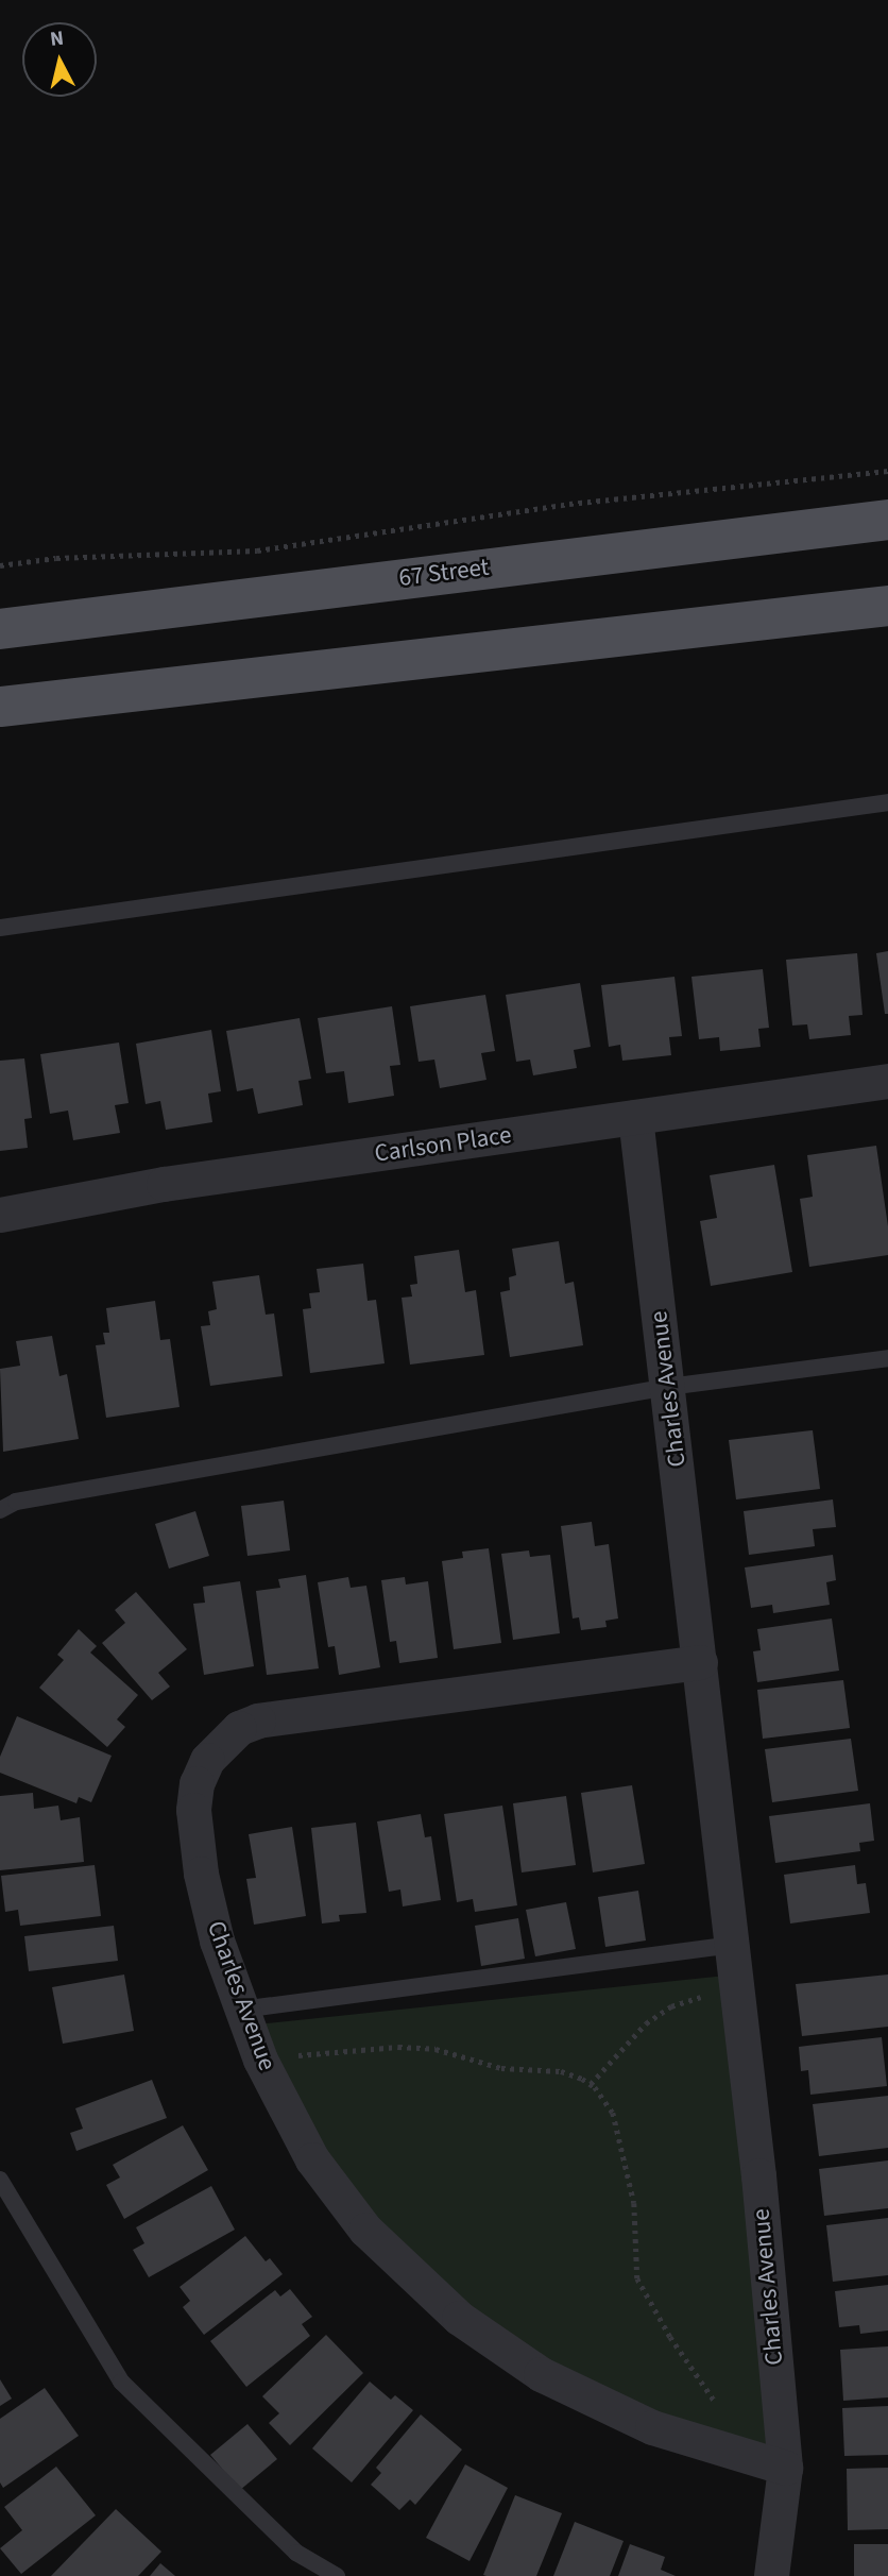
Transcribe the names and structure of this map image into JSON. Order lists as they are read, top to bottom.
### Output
{
  "streets": {
    "main road": ["67 Street"],
    "street": ["Carlson Place", "Charles Avenue"]
  },
  "crossings": [
    ["Carlson Place", "Charles Avenue"]
  ],
  "north": "top"
}
